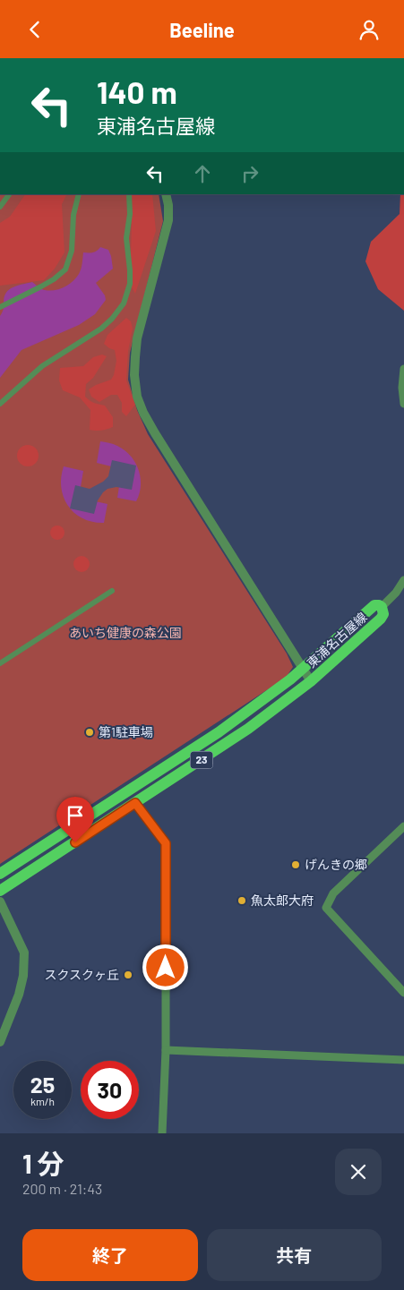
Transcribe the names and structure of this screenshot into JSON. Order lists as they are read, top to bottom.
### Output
{
  "streets": {
    "main road": ["東浦名古屋線", "23"]
  },
  "parks": ["あいち健康の森公園"],
  "places": [
    "第1駐車場",
    "げんきの郷",
    "魚太郎大府",
    "スクスクヶ丘"
  ],
  "page": {
    "header": "Beeline",
    "turn": ["140 m", "東浦名古屋線"],
    "speed": "25 km/h",
    "limit": "30",
    "heading": ["1 分", "200 m · 21:43"],
    "buttons": ["終了", "共有"]
  }
}
